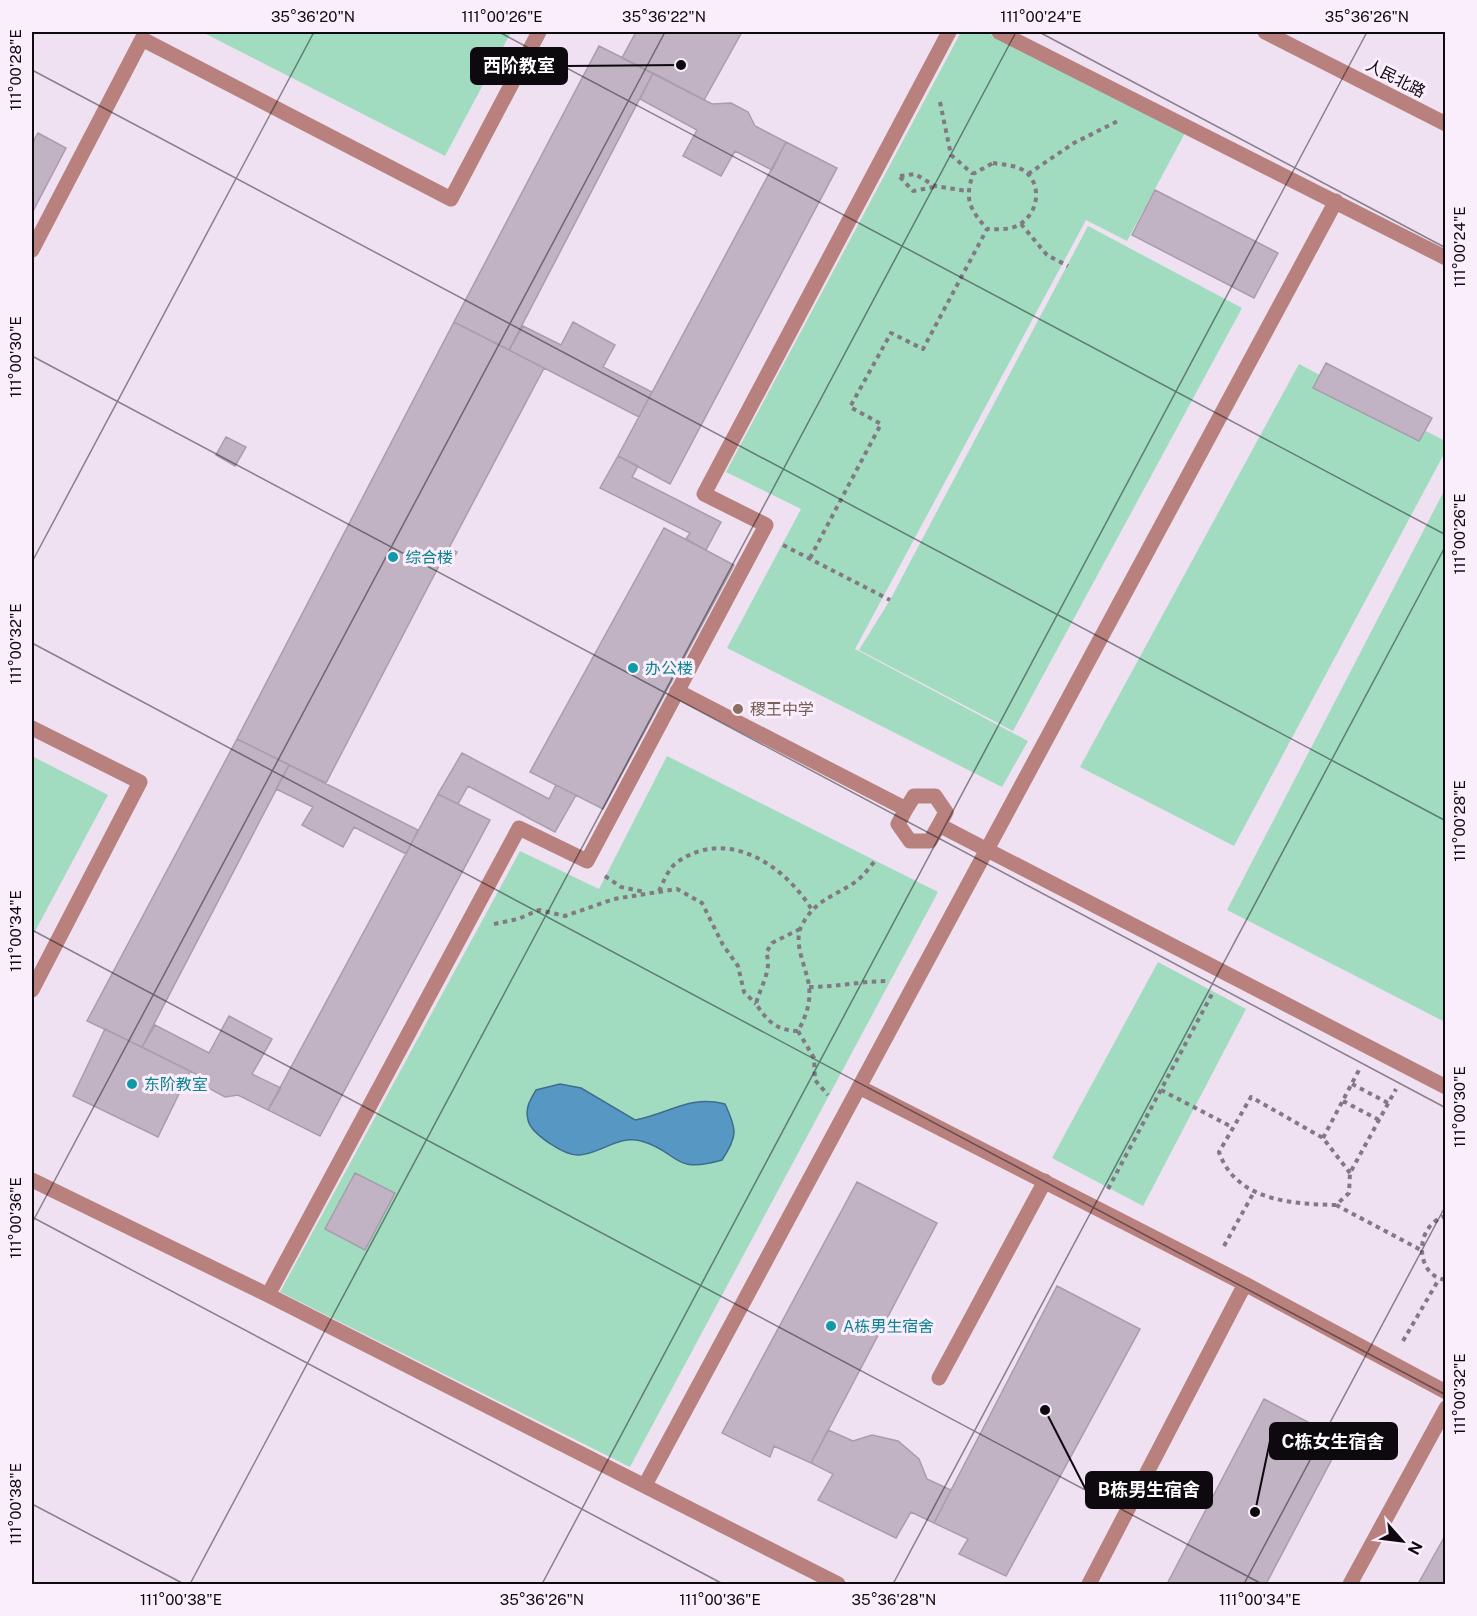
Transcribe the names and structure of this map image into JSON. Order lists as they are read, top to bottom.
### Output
{
  "streets": {
    "street": ["人民北路"]
  },
  "places": [
    "西阶教室",
    "综合楼",
    "办公楼",
    "稷王中学",
    "东阶教室",
    "A栋男生宿舍",
    "B栋男生宿舍",
    "C栋女生宿舍"
  ],
  "north": "bottom right",
  "coordinates": [
    "35°36'20\"N",
    "111°00'26\"E",
    "35°36'22\"N",
    "111°00'24\"E",
    "35°36'26\"N",
    "111°00'28\"E",
    "111°00'30\"E",
    "111°00'32\"E",
    "111°00'34\"E",
    "111°00'36\"E",
    "111°00'38\"E",
    "35°36'28\"N"
  ]
}
